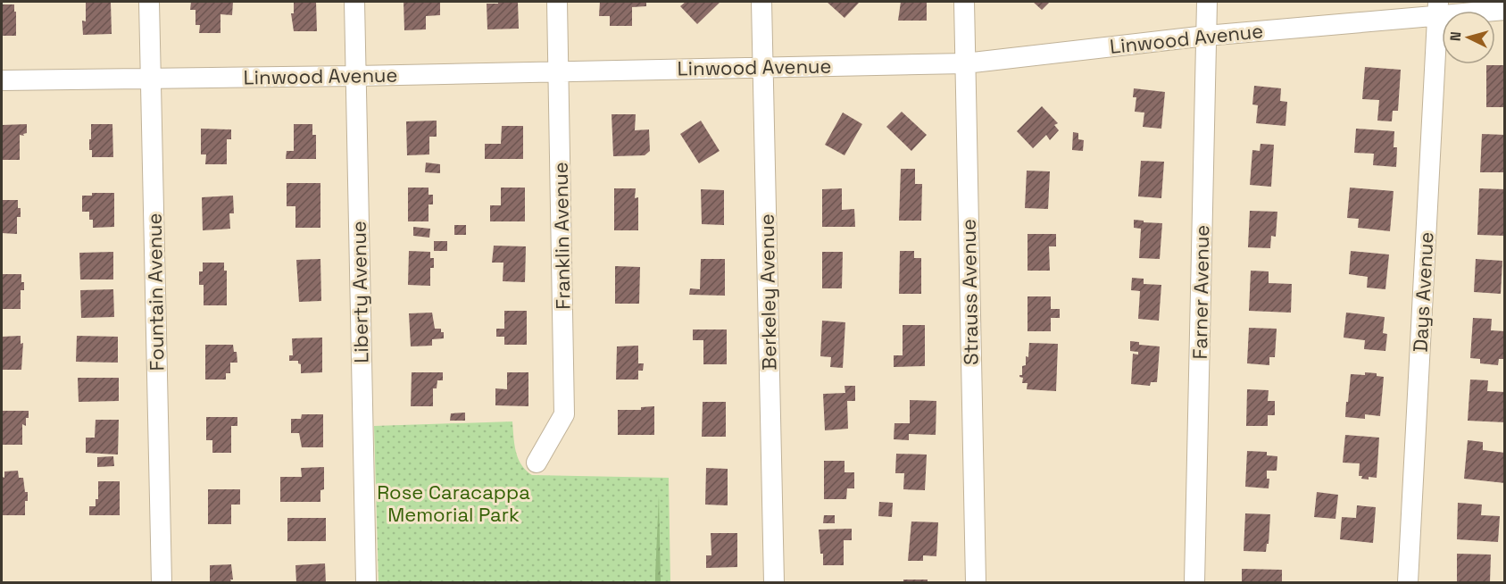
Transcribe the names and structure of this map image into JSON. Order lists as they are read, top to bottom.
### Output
{
  "streets": {
    "street": [
      "Linwood Avenue",
      "Franklin Avenue",
      "Fountain Avenue",
      "Liberty Avenue",
      "Berkeley Avenue",
      "Strauss Avenue",
      "Farner Avenue",
      "Days Avenue"
    ]
  },
  "crossings": [
    ["Linwood Avenue", "Franklin Avenue"],
    ["Linwood Avenue", "Fountain Avenue"],
    ["Linwood Avenue", "Liberty Avenue"],
    ["Linwood Avenue", "Berkeley Avenue"],
    ["Linwood Avenue", "Strauss Avenue"],
    ["Linwood Avenue", "Farner Avenue"],
    ["Linwood Avenue", "Days Avenue"]
  ],
  "parks": ["Rose Caracappa Memorial Park"],
  "north": "left"
}
